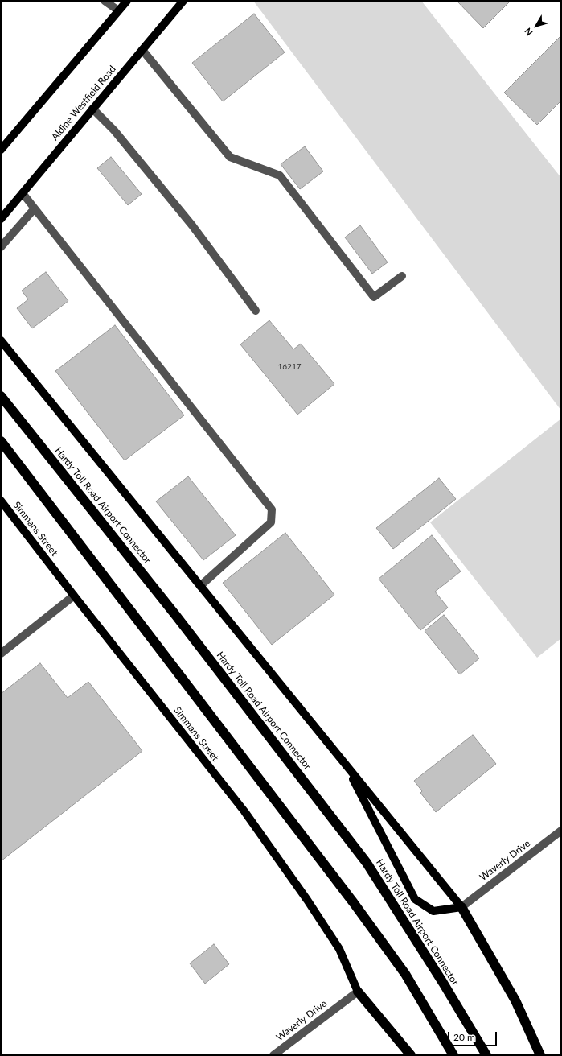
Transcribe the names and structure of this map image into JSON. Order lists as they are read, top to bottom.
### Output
{
  "streets": {
    "highway": ["Hardy Toll Road Airport Connector"],
    "main road": ["Aldine Westfield Road", "Simmans Street"],
    "street": ["Waverly Drive"]
  },
  "crossings": [
    ["Simmans Street", "Waverly Drive"]
  ],
  "house_numbers": ["16217"],
  "scale_bar": "20 m",
  "north": "bottom left"
}
